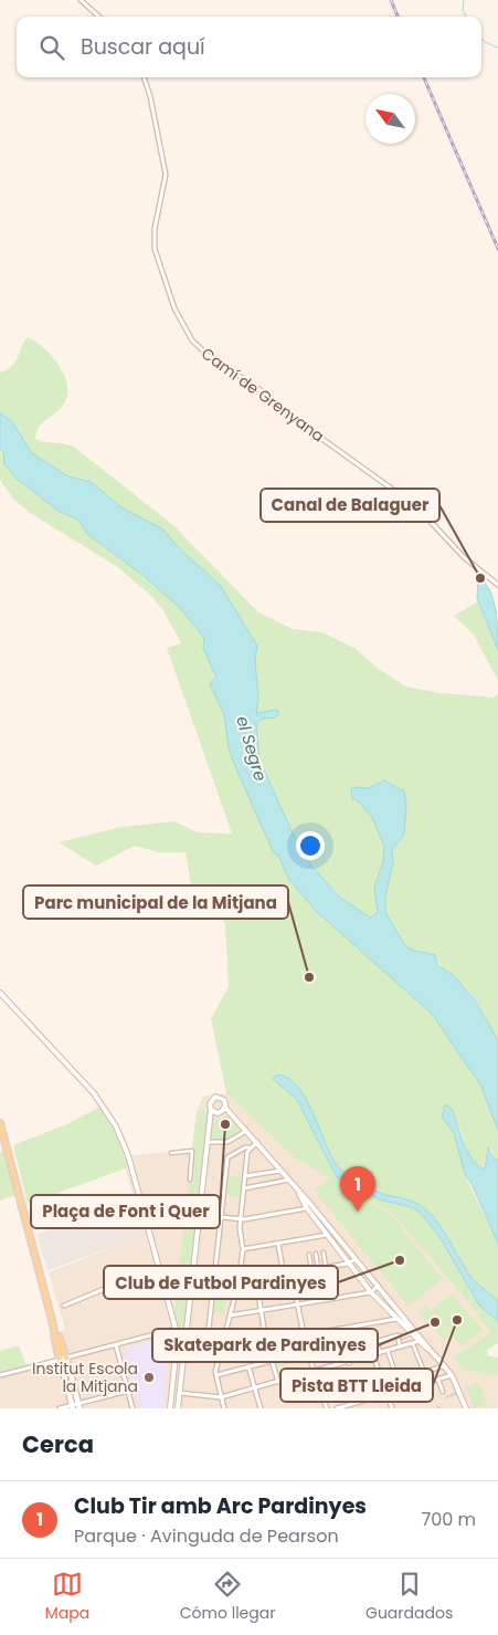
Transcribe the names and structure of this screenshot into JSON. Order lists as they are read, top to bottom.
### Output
{
  "streets": {
    "street": ["Camí de Grenyana"]
  },
  "water": ["el Segre"],
  "places": [
    "Canal de Balaguer",
    "Parc municipal de la Mitjana",
    "Plaça de Font i Quer",
    "Club de Futbol Pardinyes",
    "Pista BTT Lleida",
    "Skatepark de Pardinyes",
    "Institut Escola la Mitjana"
  ],
  "north": "top left",
  "page": {
    "search": "Buscar aquí",
    "pins": "1",
    "heading": "Cerca",
    "list": [
      {
        "mark": "1",
        "name": "Club Tir amb Arc Pardinyes",
        "note": "Parque · Avinguda de Pearson",
        "value": "700 m"
      }
    ],
    "nav": ["Mapa", "Cómo llegar", "Guardados"]
  }
}
